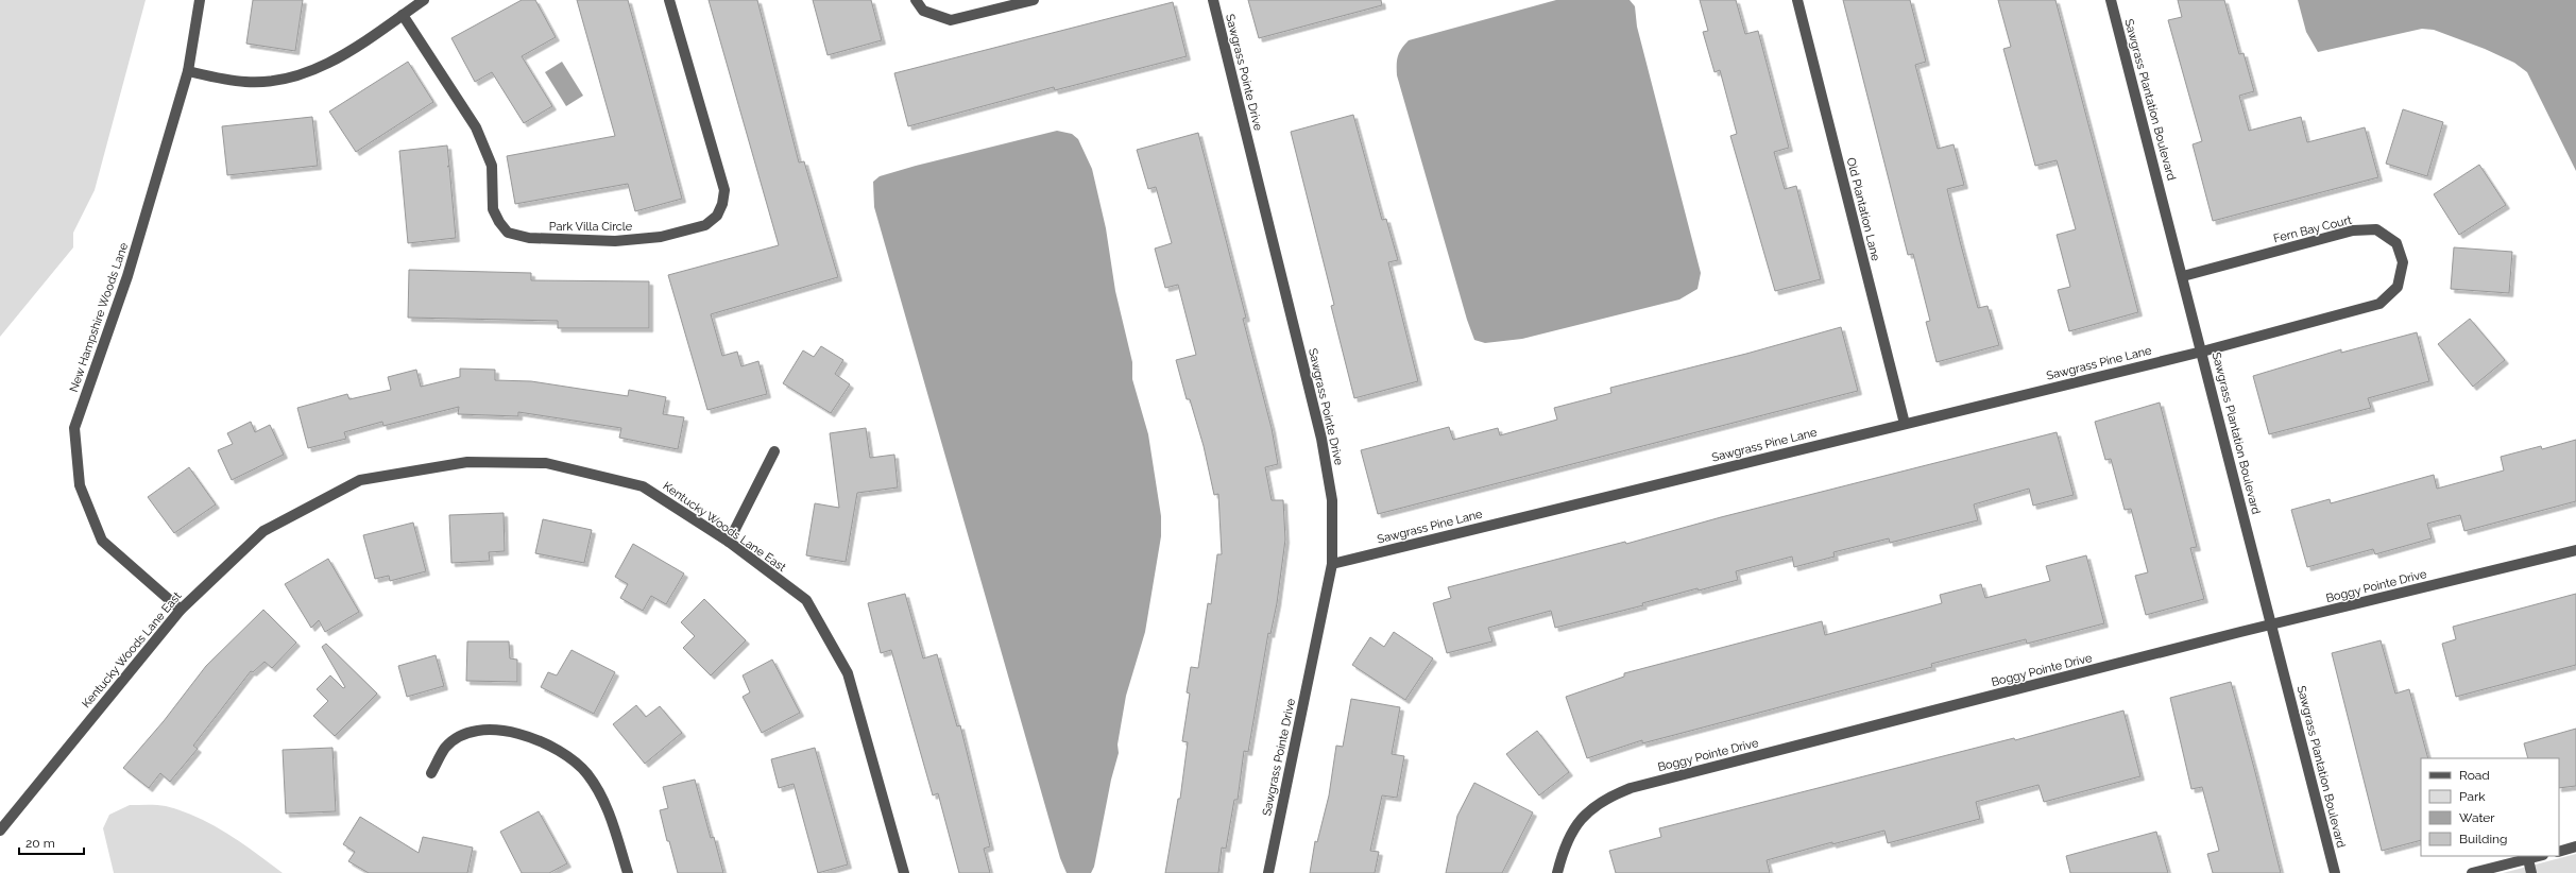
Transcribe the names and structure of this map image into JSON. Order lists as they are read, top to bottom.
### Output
{
  "streets": {
    "street": [
      "Sawgrass Pointe Drive",
      "Sawgrass Plantation Boulevard",
      "Old Plantation Lane",
      "Park Villa Circle",
      "Fern Bay Court",
      "New Hampshire Woods Lane",
      "Sawgrass Pine Lane",
      "Kentucky Woods Lane East",
      "Boggy Pointe Drive"
    ]
  },
  "crossings": [
    ["Sawgrass Pointe Drive", "Sawgrass Pine Lane"],
    ["Sawgrass Plantation Boulevard", "Fern Bay Court"],
    ["Sawgrass Plantation Boulevard", "Sawgrass Pine Lane"],
    ["Sawgrass Plantation Boulevard", "Boggy Pointe Drive"],
    ["Old Plantation Lane", "Sawgrass Pine Lane"],
    ["Fern Bay Court", "Sawgrass Pine Lane"],
    ["New Hampshire Woods Lane", "Kentucky Woods Lane East"]
  ],
  "legend": [
    "Road",
    "Park",
    "Water",
    "Building"
  ],
  "scale_bar": "20 m"
}
